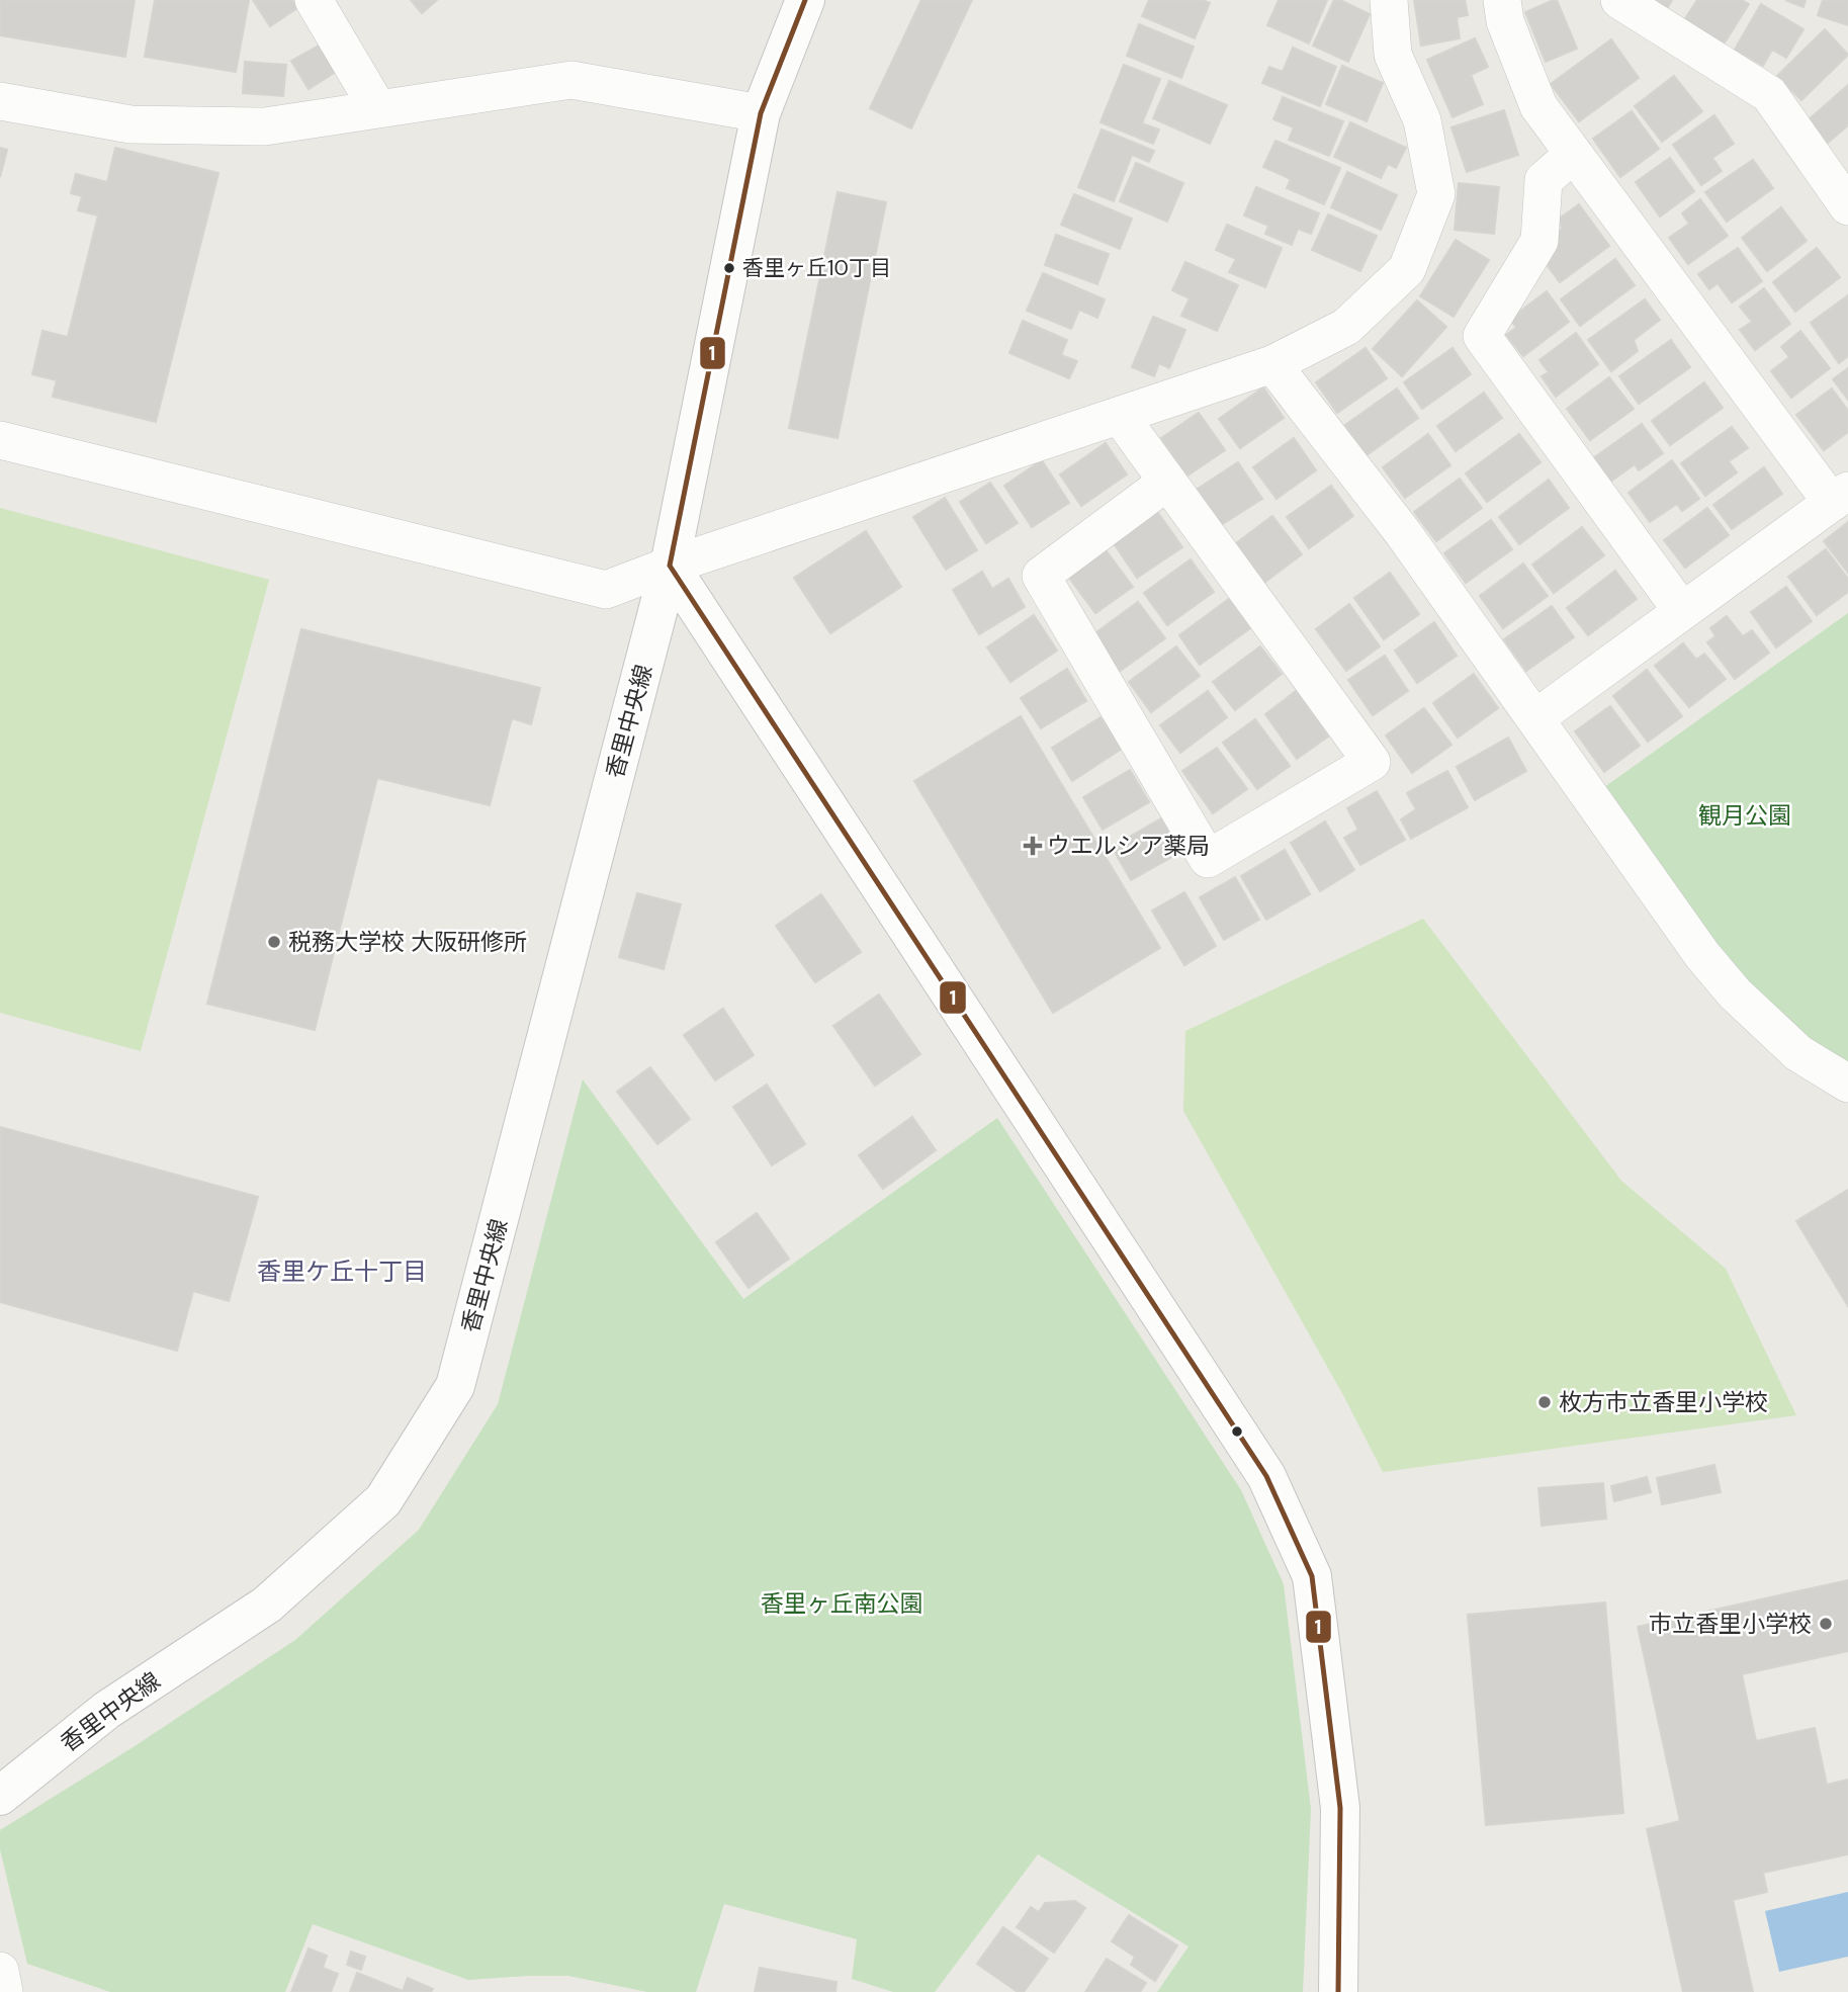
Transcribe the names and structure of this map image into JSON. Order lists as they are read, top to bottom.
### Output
{
  "streets": {
    "street": ["香里中央線"]
  },
  "districts": ["香里ケ丘十丁目"],
  "parks": ["観月公園", "香里ヶ丘南公園"],
  "places": {
    "other": [
      "香里ヶ丘10丁目",
      "税務大学校 大阪研修所",
      "枚方市立香里小学校",
      "市立香里小学校"
    ],
    "health": ["ウエルシア薬局"]
  },
  "lines": ["transit line 1"]
}
